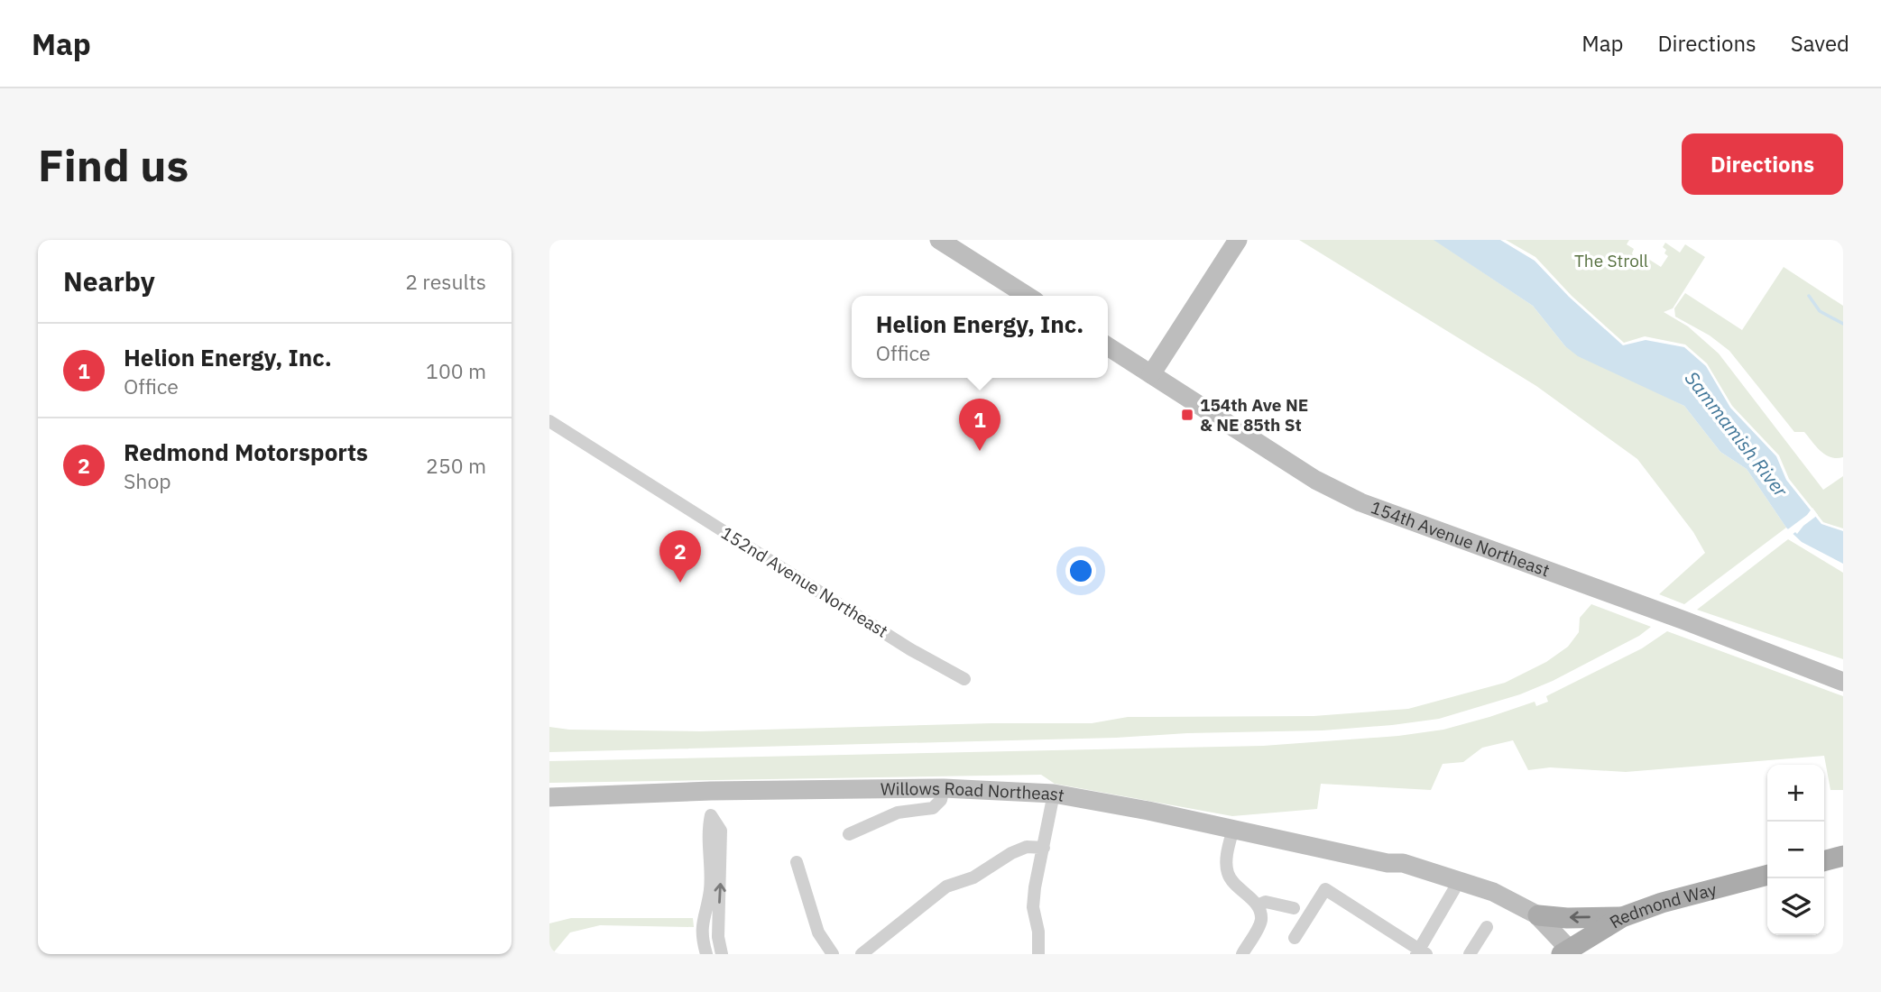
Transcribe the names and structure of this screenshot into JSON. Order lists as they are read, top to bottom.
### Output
{
  "streets": {
    "main road": ["Redmond Way"],
    "street": ["154th Avenue Northeast", "152nd Avenue Northeast", "Willows Road Northeast"]
  },
  "crossings": [
    ["Willows Road Northeast", "Redmond Way"]
  ],
  "water": ["Sammamish River"],
  "parks": ["The Stroll"],
  "places": {
    "transit": ["154th Ave NE & NE 85th St"]
  },
  "page": {
    "header": "Map",
    "nav": ["Map", "Directions", "Saved"],
    "buttons": "Directions",
    "title": "Find us",
    "heading": ["Nearby", "2 results"],
    "popup": ["Helion Energy, Inc.", "Office"],
    "list": [
      {
        "mark": "1",
        "name": "Helion Energy, Inc.",
        "note": "Office",
        "value": "100 m"
      },
      {
        "mark": "2",
        "name": "Redmond Motorsports",
        "note": "Shop",
        "value": "250 m"
      }
    ],
    "pins": ["1", "2"],
    "map_buttons": ["+", "−"]
  }
}
